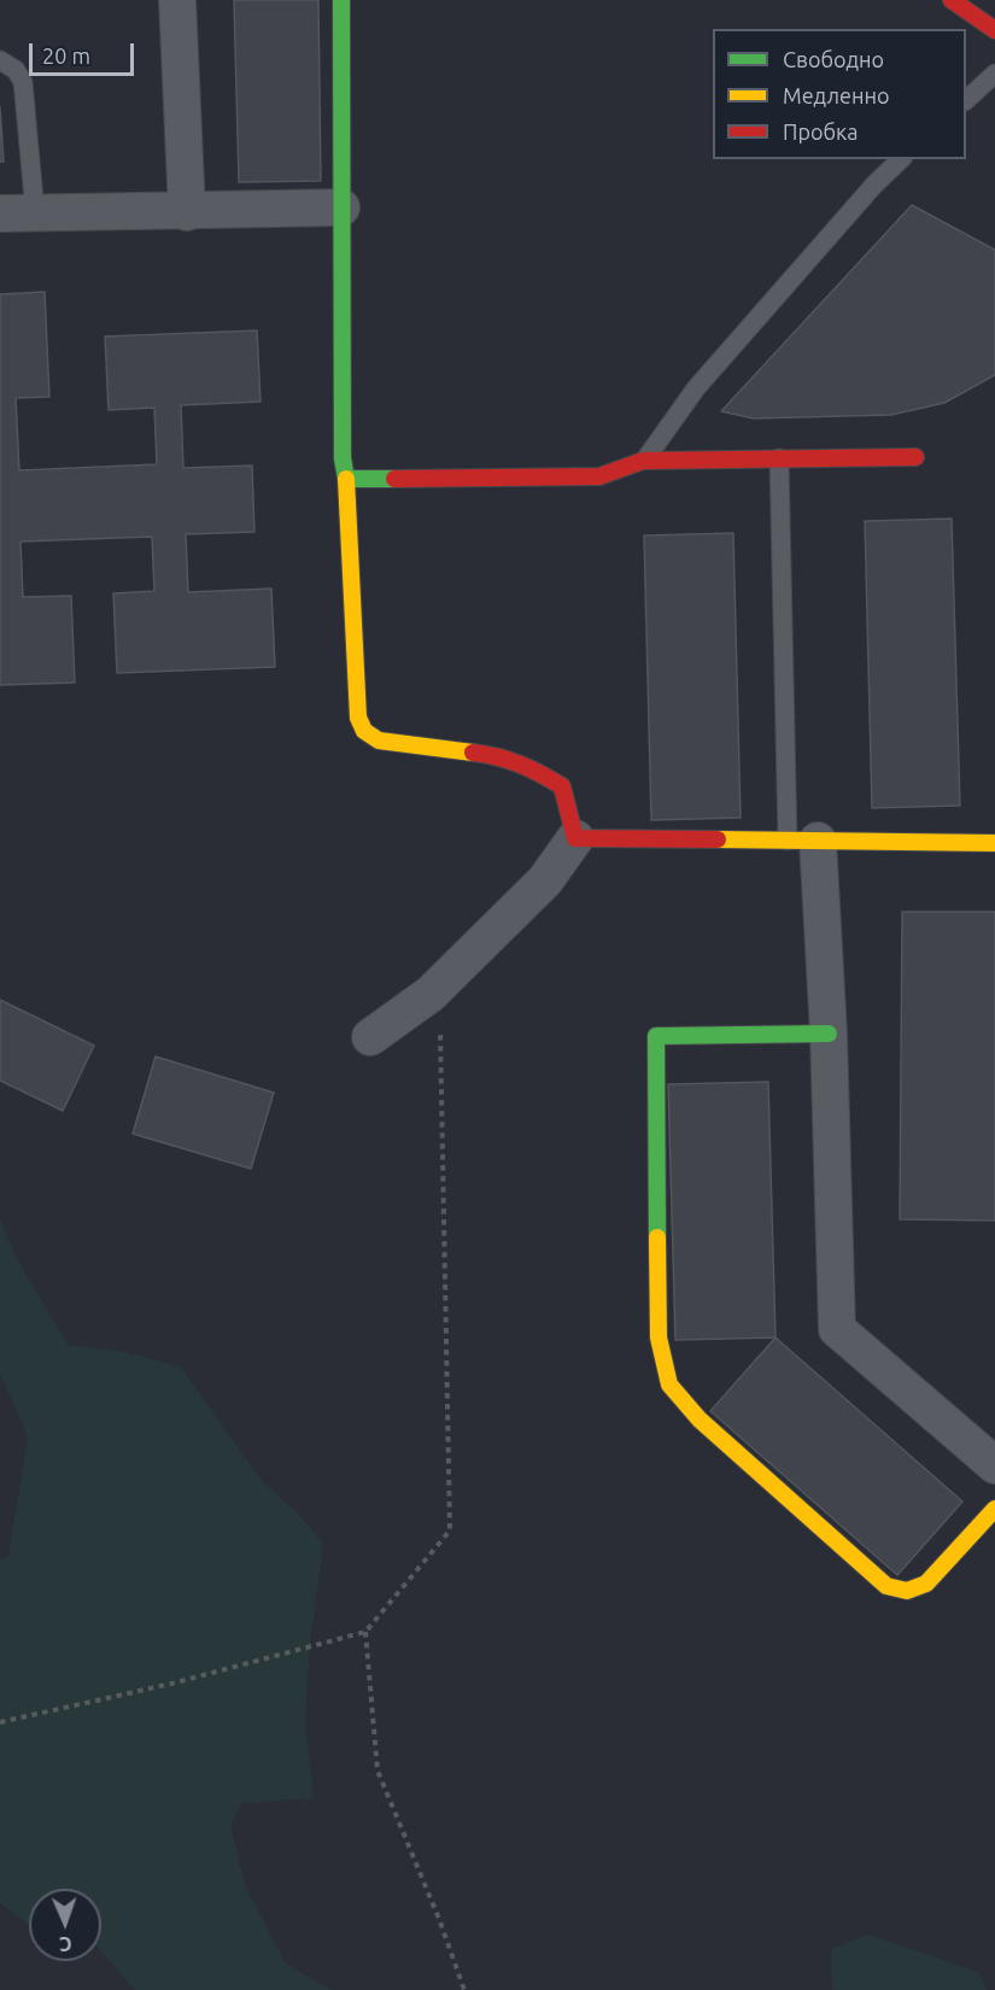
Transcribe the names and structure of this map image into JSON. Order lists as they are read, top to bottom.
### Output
{
  "legend": ["Свободно", "Медленно", "Пробка"],
  "scale_bar": "20 m",
  "north": "bottom"
}
